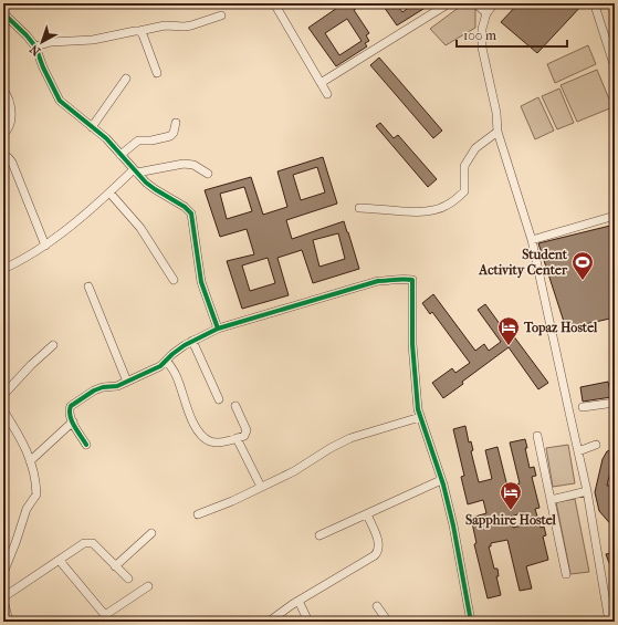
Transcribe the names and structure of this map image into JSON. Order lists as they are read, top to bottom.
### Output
{
  "places": {
    "sports": ["Student Activity Center"],
    "hotel": ["Topaz Hostel", "Sapphire Hostel"]
  },
  "scale_bar": "100 m",
  "north": "bottom left"
}
